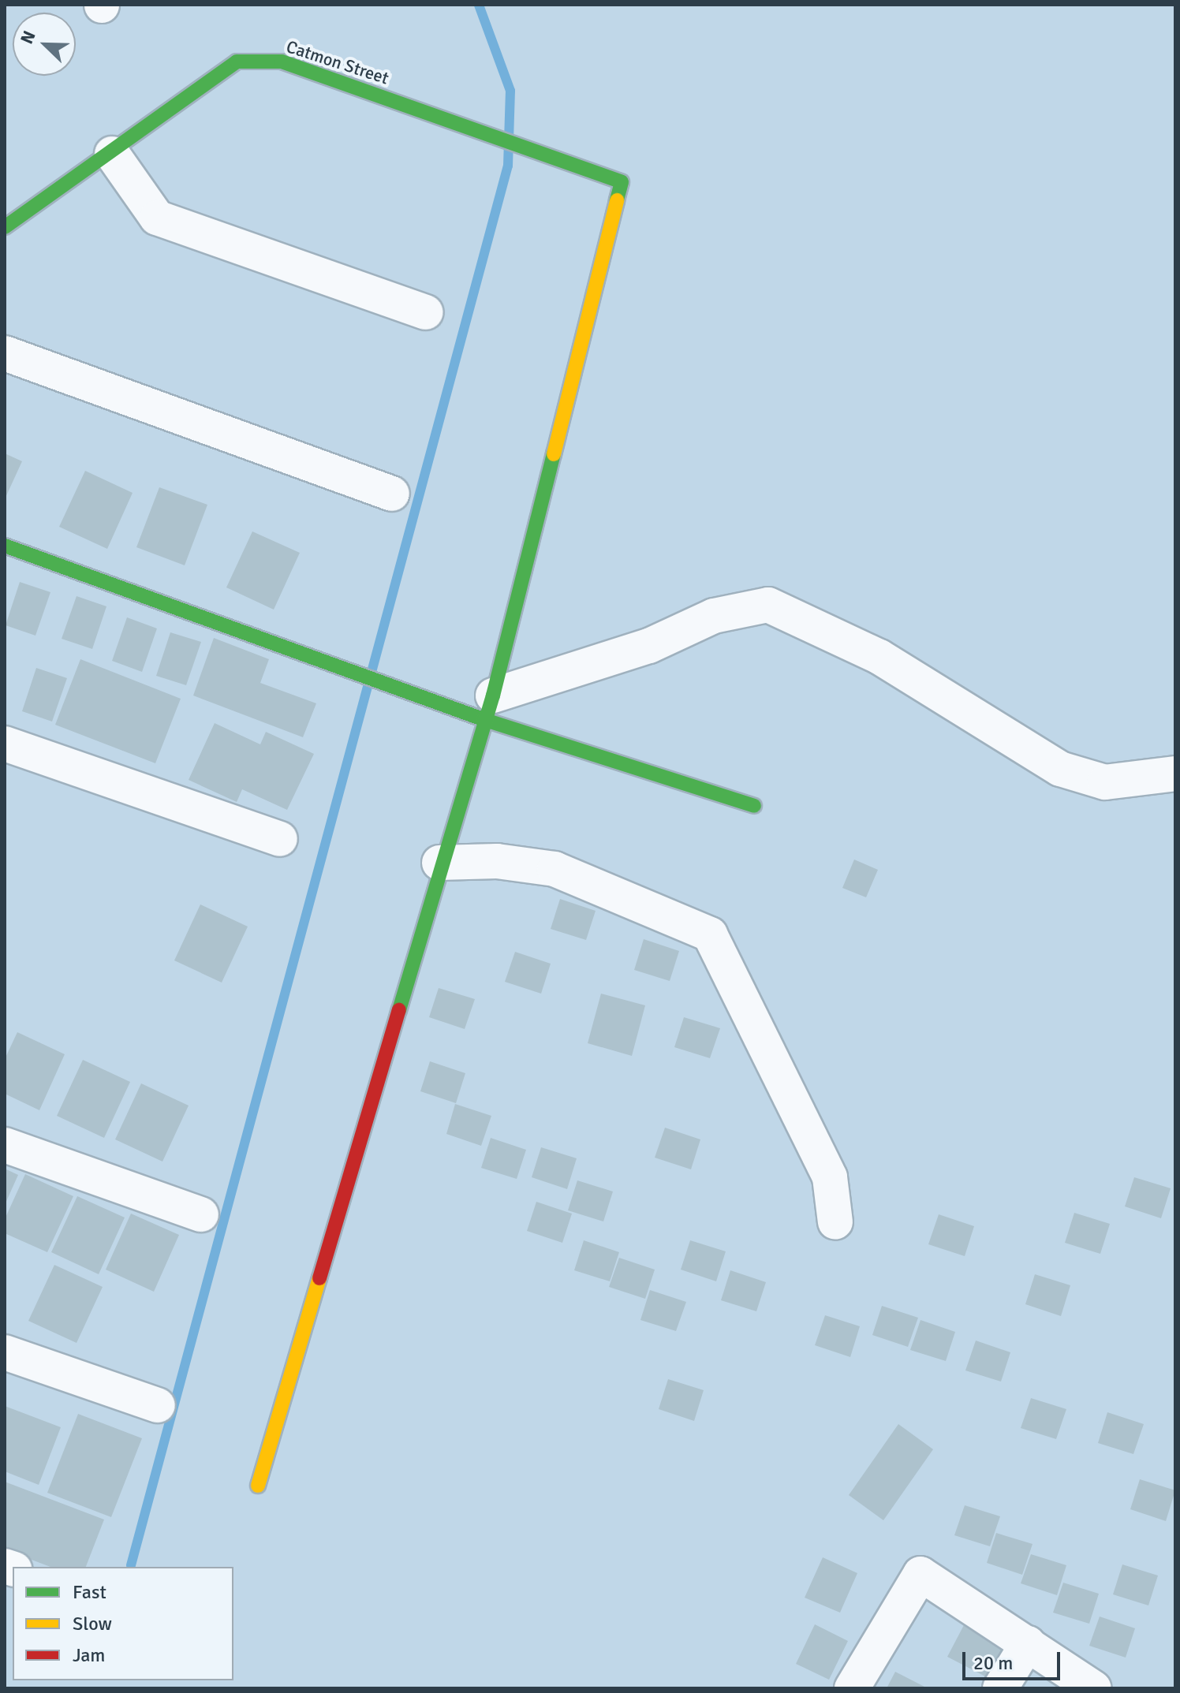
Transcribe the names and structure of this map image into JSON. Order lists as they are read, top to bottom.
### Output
{
  "streets": {
    "street": ["Catmon Street"]
  },
  "legend": ["Fast", "Slow", "Jam"],
  "scale_bar": "20 m",
  "north": "top left"
}
